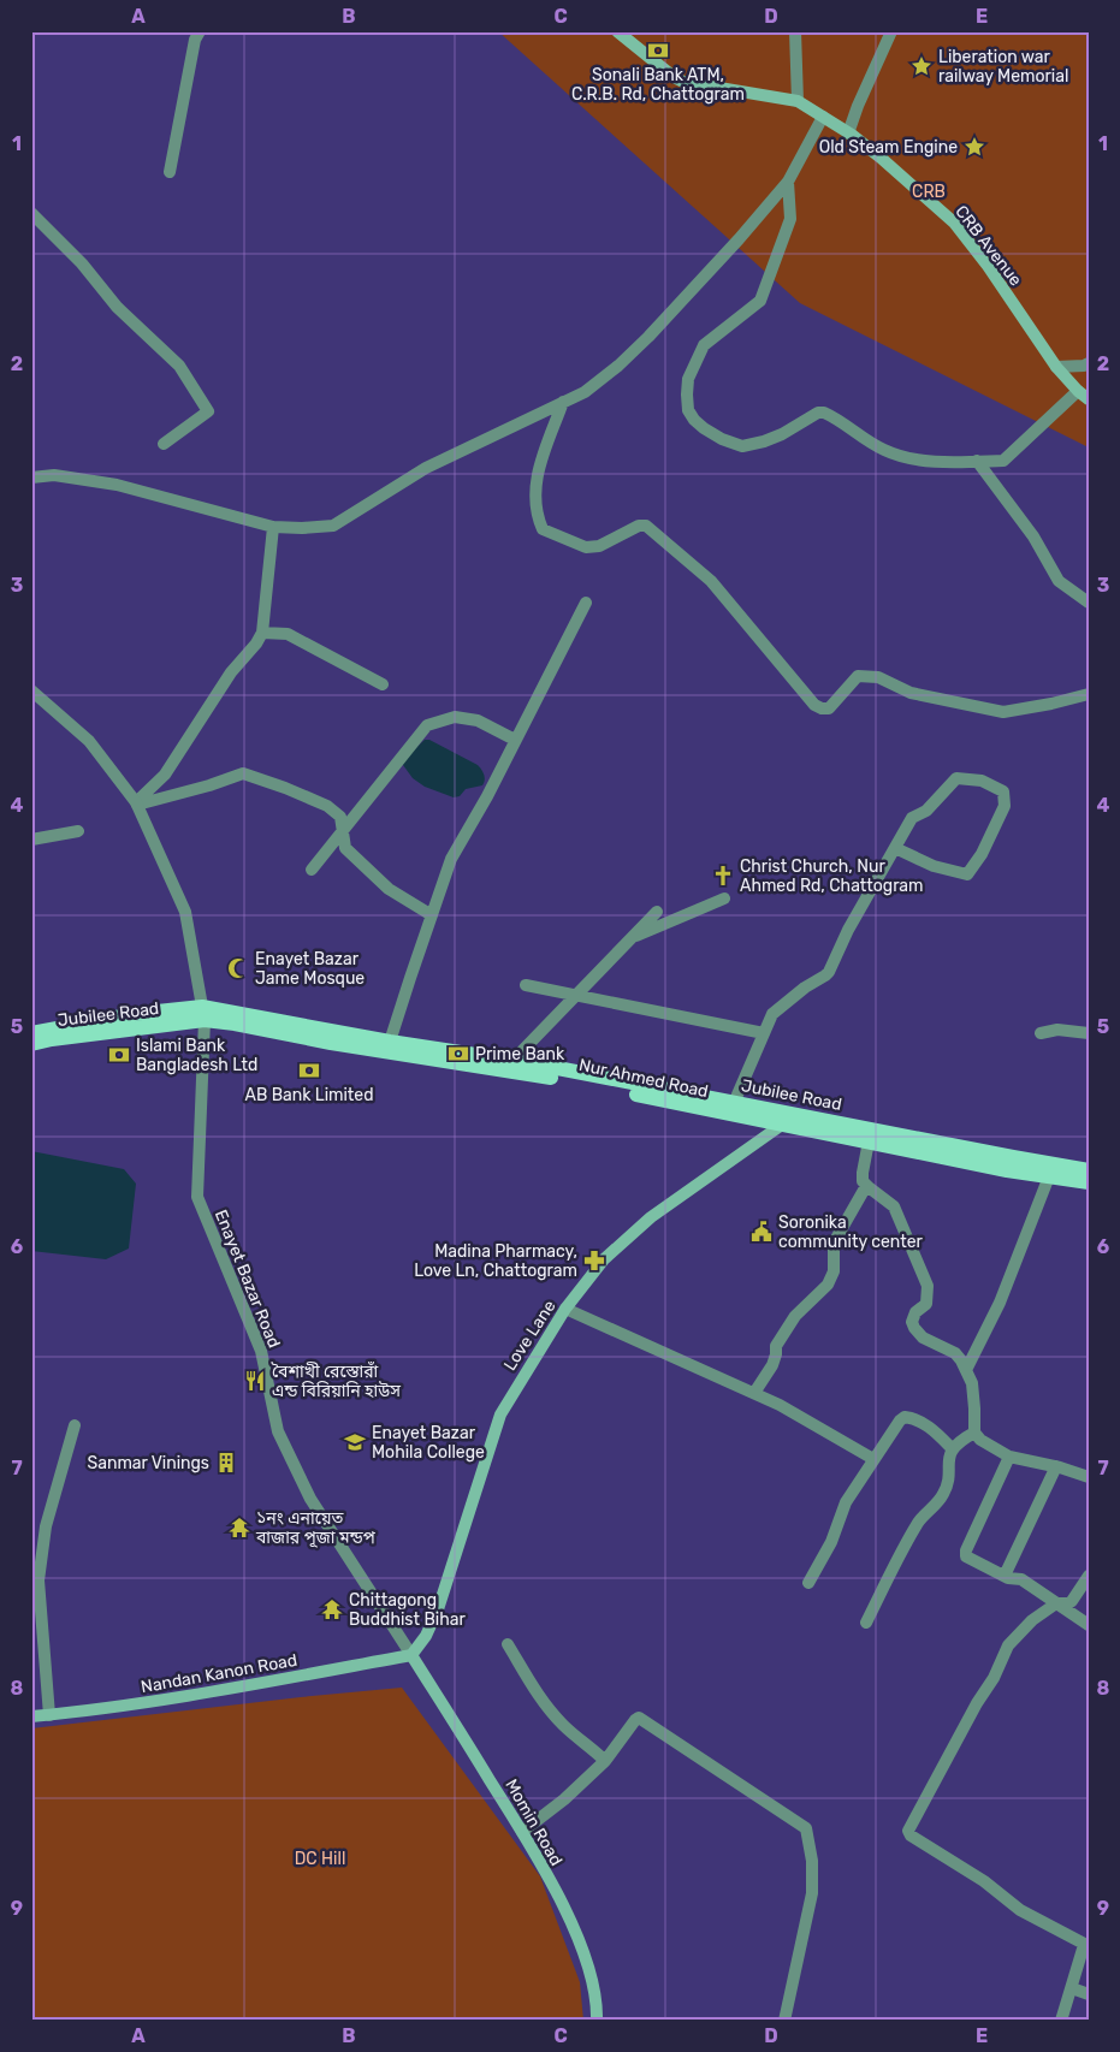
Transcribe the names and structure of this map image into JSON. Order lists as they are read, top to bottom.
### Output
{
  "streets": {
    "main road": [
      "CRB Avenue",
      "Jubilee Road",
      "Nur Ahmed Road",
      "Love Lane",
      "Nandan Kanon Road",
      "Momin Road"
    ],
    "street": ["Enayet Bazar Road"]
  },
  "crossings": [
    ["Jubilee Road", "Nur Ahmed Road"],
    ["Jubilee Road", "Enayet Bazar Road"],
    ["Jubilee Road", "Love Lane"],
    ["Nur Ahmed Road", "Enayet Bazar Road"],
    ["Nur Ahmed Road", "Love Lane"],
    ["Enayet Bazar Road", "Love Lane"],
    ["Enayet Bazar Road", "Nandan Kanon Road"],
    ["Enayet Bazar Road", "Momin Road"],
    ["Love Lane", "Nandan Kanon Road"],
    ["Love Lane", "Momin Road"],
    ["Nandan Kanon Road", "Momin Road"]
  ],
  "parks": ["CRB", "DC Hill"],
  "places": {
    "bank": [
      "Sonali Bank ATM, C.R.B. Rd, Chattogram",
      "Prime Bank",
      "Islami Bank Bangladesh Ltd",
      "AB Bank Limited"
    ],
    "place": ["Liberation war railway Memorial", "Old Steam Engine"],
    "church": ["Christ Church, Nur Ahmed Rd, Chattogram"],
    "mosque": ["Enayet Bazar Jame Mosque"],
    "public building": ["Soronika community center"],
    "pharmacy": ["Madina Pharmacy, Love Ln, Chattogram"],
    "restaurant": ["বৈশাখী রেস্তোরাঁ এন্ড বিরিয়ানি হাউস"],
    "school or university": ["Enayet Bazar Mohila College"],
    "building": ["Sanmar Vinings"],
    "temple": ["১নং এনায়েত বাজার পূজা মন্ডপ", "Chittagong Buddhist Bihar"]
  },
  "grid": {
    "columns": [
      "A",
      "B",
      "C",
      "D",
      "E"
    ],
    "rows": [
      "1",
      "2",
      "3",
      "4",
      "5",
      "6",
      "7",
      "8",
      "9"
    ]
  }
}
